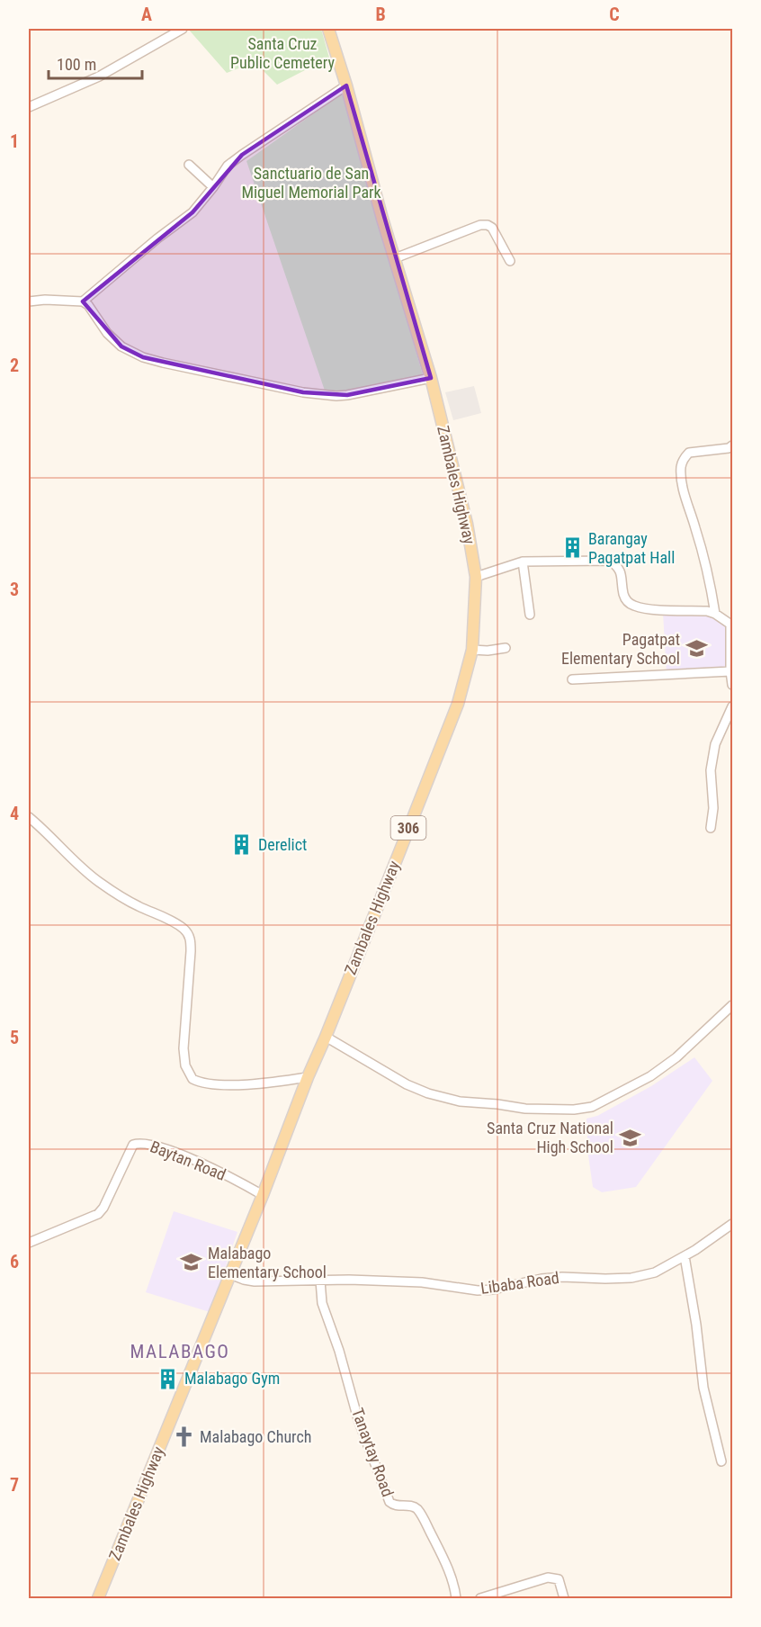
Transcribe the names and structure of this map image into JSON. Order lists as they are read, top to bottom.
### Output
{
  "streets": {
    "main road": ["Zambales Highway", "306"],
    "street": ["Baytan Road", "Libaba Road", "Tanaytay Road"]
  },
  "crossings": [
    ["Zambales Highway", "Baytan Road"],
    ["Zambales Highway", "Libaba Road"],
    ["Libaba Road", "Tanaytay Road"]
  ],
  "districts": ["MALABAGO"],
  "parks": ["Santa Cruz Public Cemetery", "Sanctuario de San Miguel Memorial Park"],
  "places": {
    "building": ["Barangay Pagatpat Hall", "Derelict", "Malabago Gym"],
    "school or university": ["Pagatpat Elementary School", "Santa Cruz National High School", "Malabago Elementary School"],
    "church": ["Malabago Church"]
  },
  "scale_bar": "100 m",
  "grid": {
    "columns": ["A", "B", "C"],
    "rows": [
      "1",
      "2",
      "3",
      "4",
      "5",
      "6",
      "7"
    ]
  }
}
